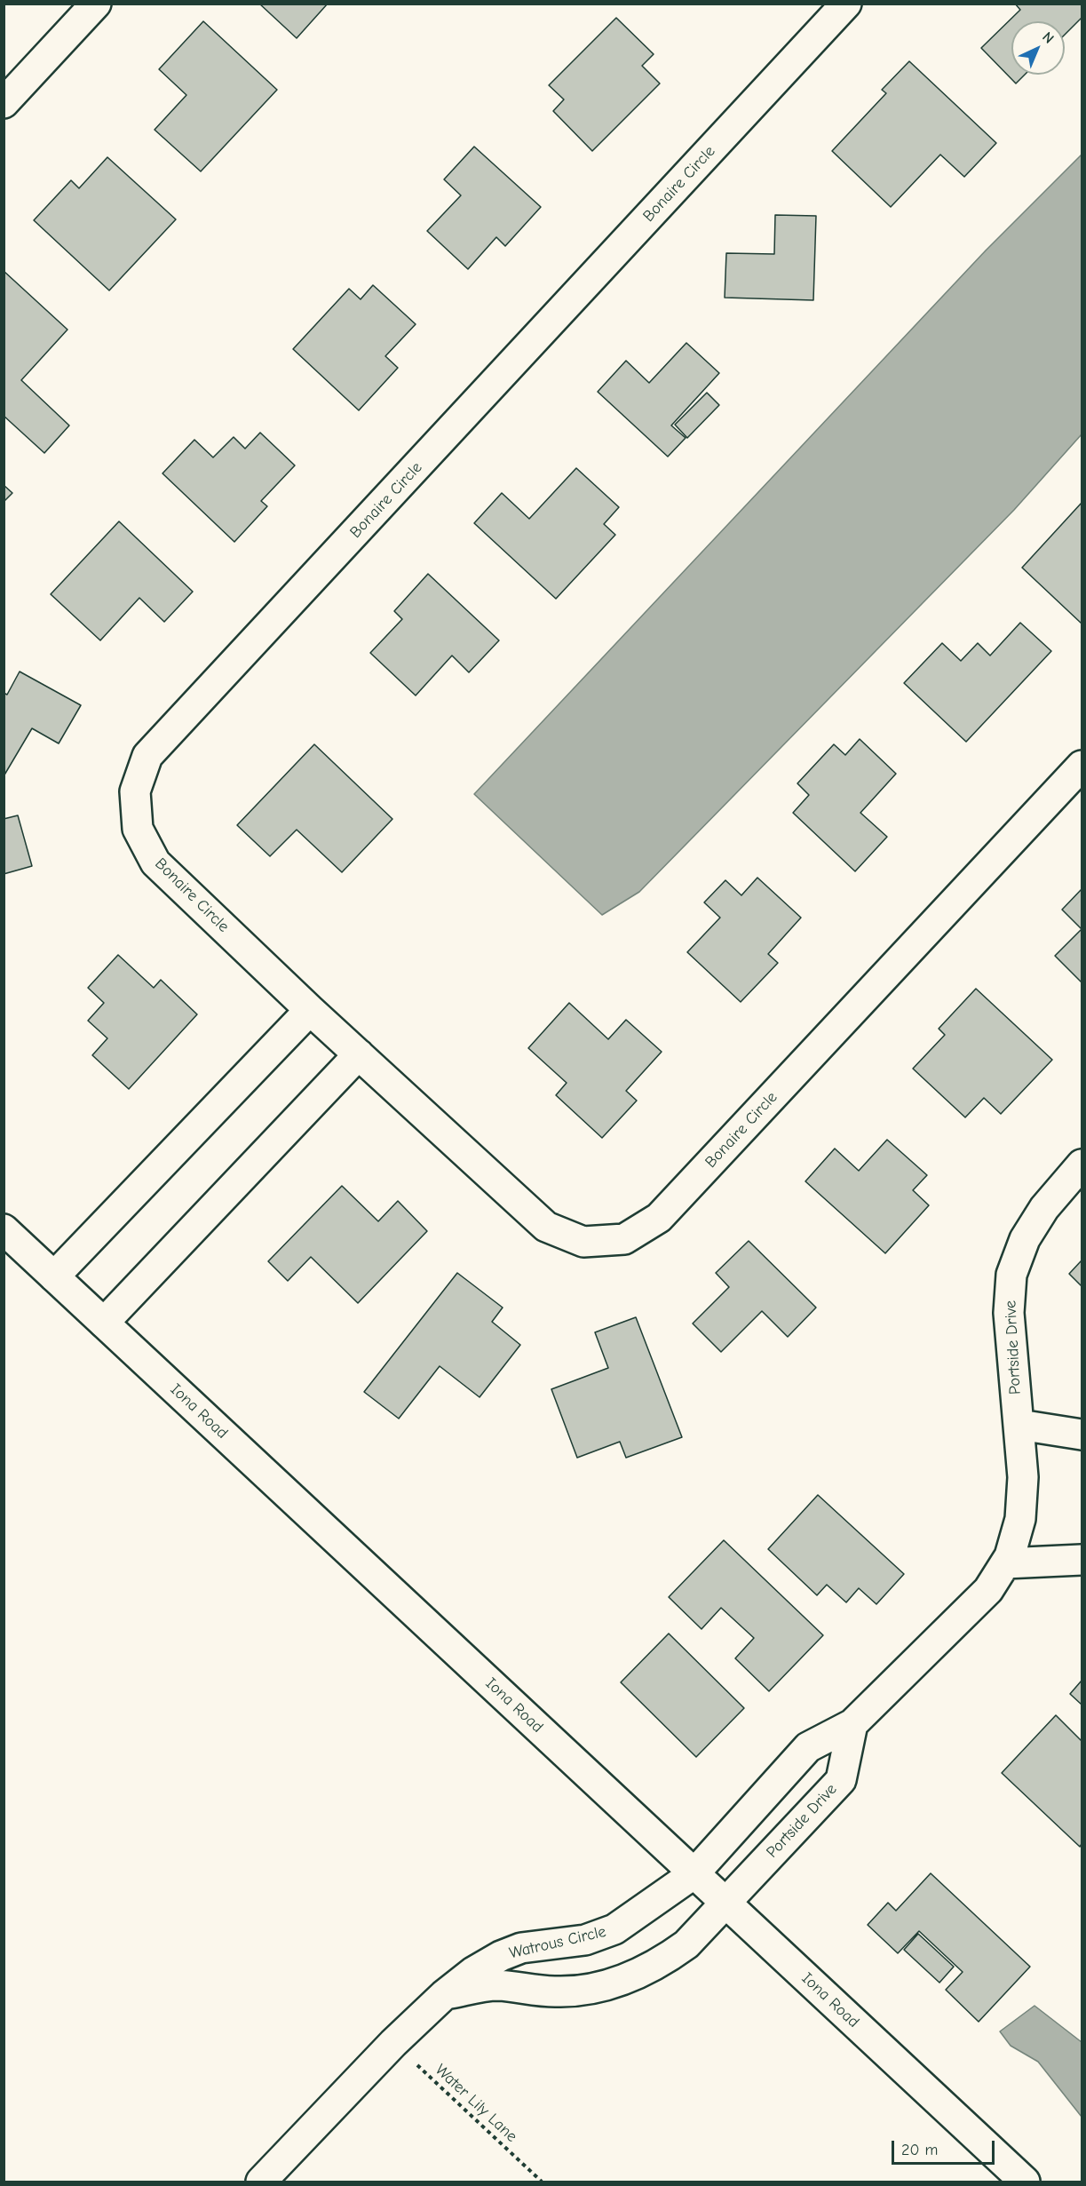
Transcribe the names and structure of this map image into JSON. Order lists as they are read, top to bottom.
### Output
{
  "streets": {
    "street": [
      "Bonaire Circle",
      "Portside Drive",
      "Iona Road",
      "Watrous Circle"
    ],
    "path": ["Water Lily Lane"]
  },
  "crossings": [
    ["Portside Drive", "Iona Road"],
    ["Portside Drive", "Watrous Circle"],
    ["Iona Road", "Watrous Circle"],
    ["Watrous Circle", "Water Lily Lane"]
  ],
  "scale_bar": "20 m",
  "north": "top right"
}
